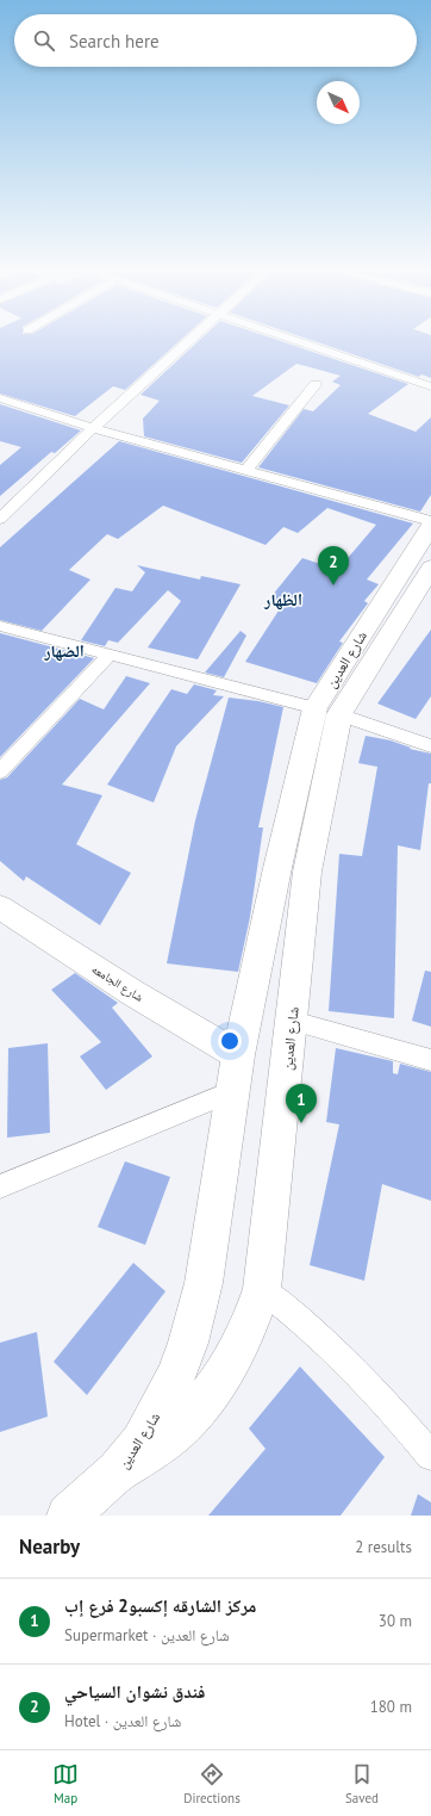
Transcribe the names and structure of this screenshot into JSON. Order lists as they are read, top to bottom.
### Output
{
  "streets": {
    "main road": ["شارع العدين"],
    "street": ["شارع الجامعه"]
  },
  "crossings": [
    ["شارع العدين", "شارع الجامعه"]
  ],
  "districts": ["الظهار", "الضهار"],
  "north": "bottom right",
  "page": {
    "search": "Search here",
    "pins": ["2", "1"],
    "heading": ["Nearby", "2 results"],
    "list": [
      {
        "mark": "1",
        "name": "مركز الشارقه إكسبو2 فرع إب",
        "note": "Supermarket · شارع العدين",
        "value": "30 m"
      },
      {
        "mark": "2",
        "name": "فندق نشوان السياحي",
        "note": "Hotel · شارع العدين",
        "value": "180 m"
      }
    ],
    "nav": ["Map", "Directions", "Saved"]
  }
}
